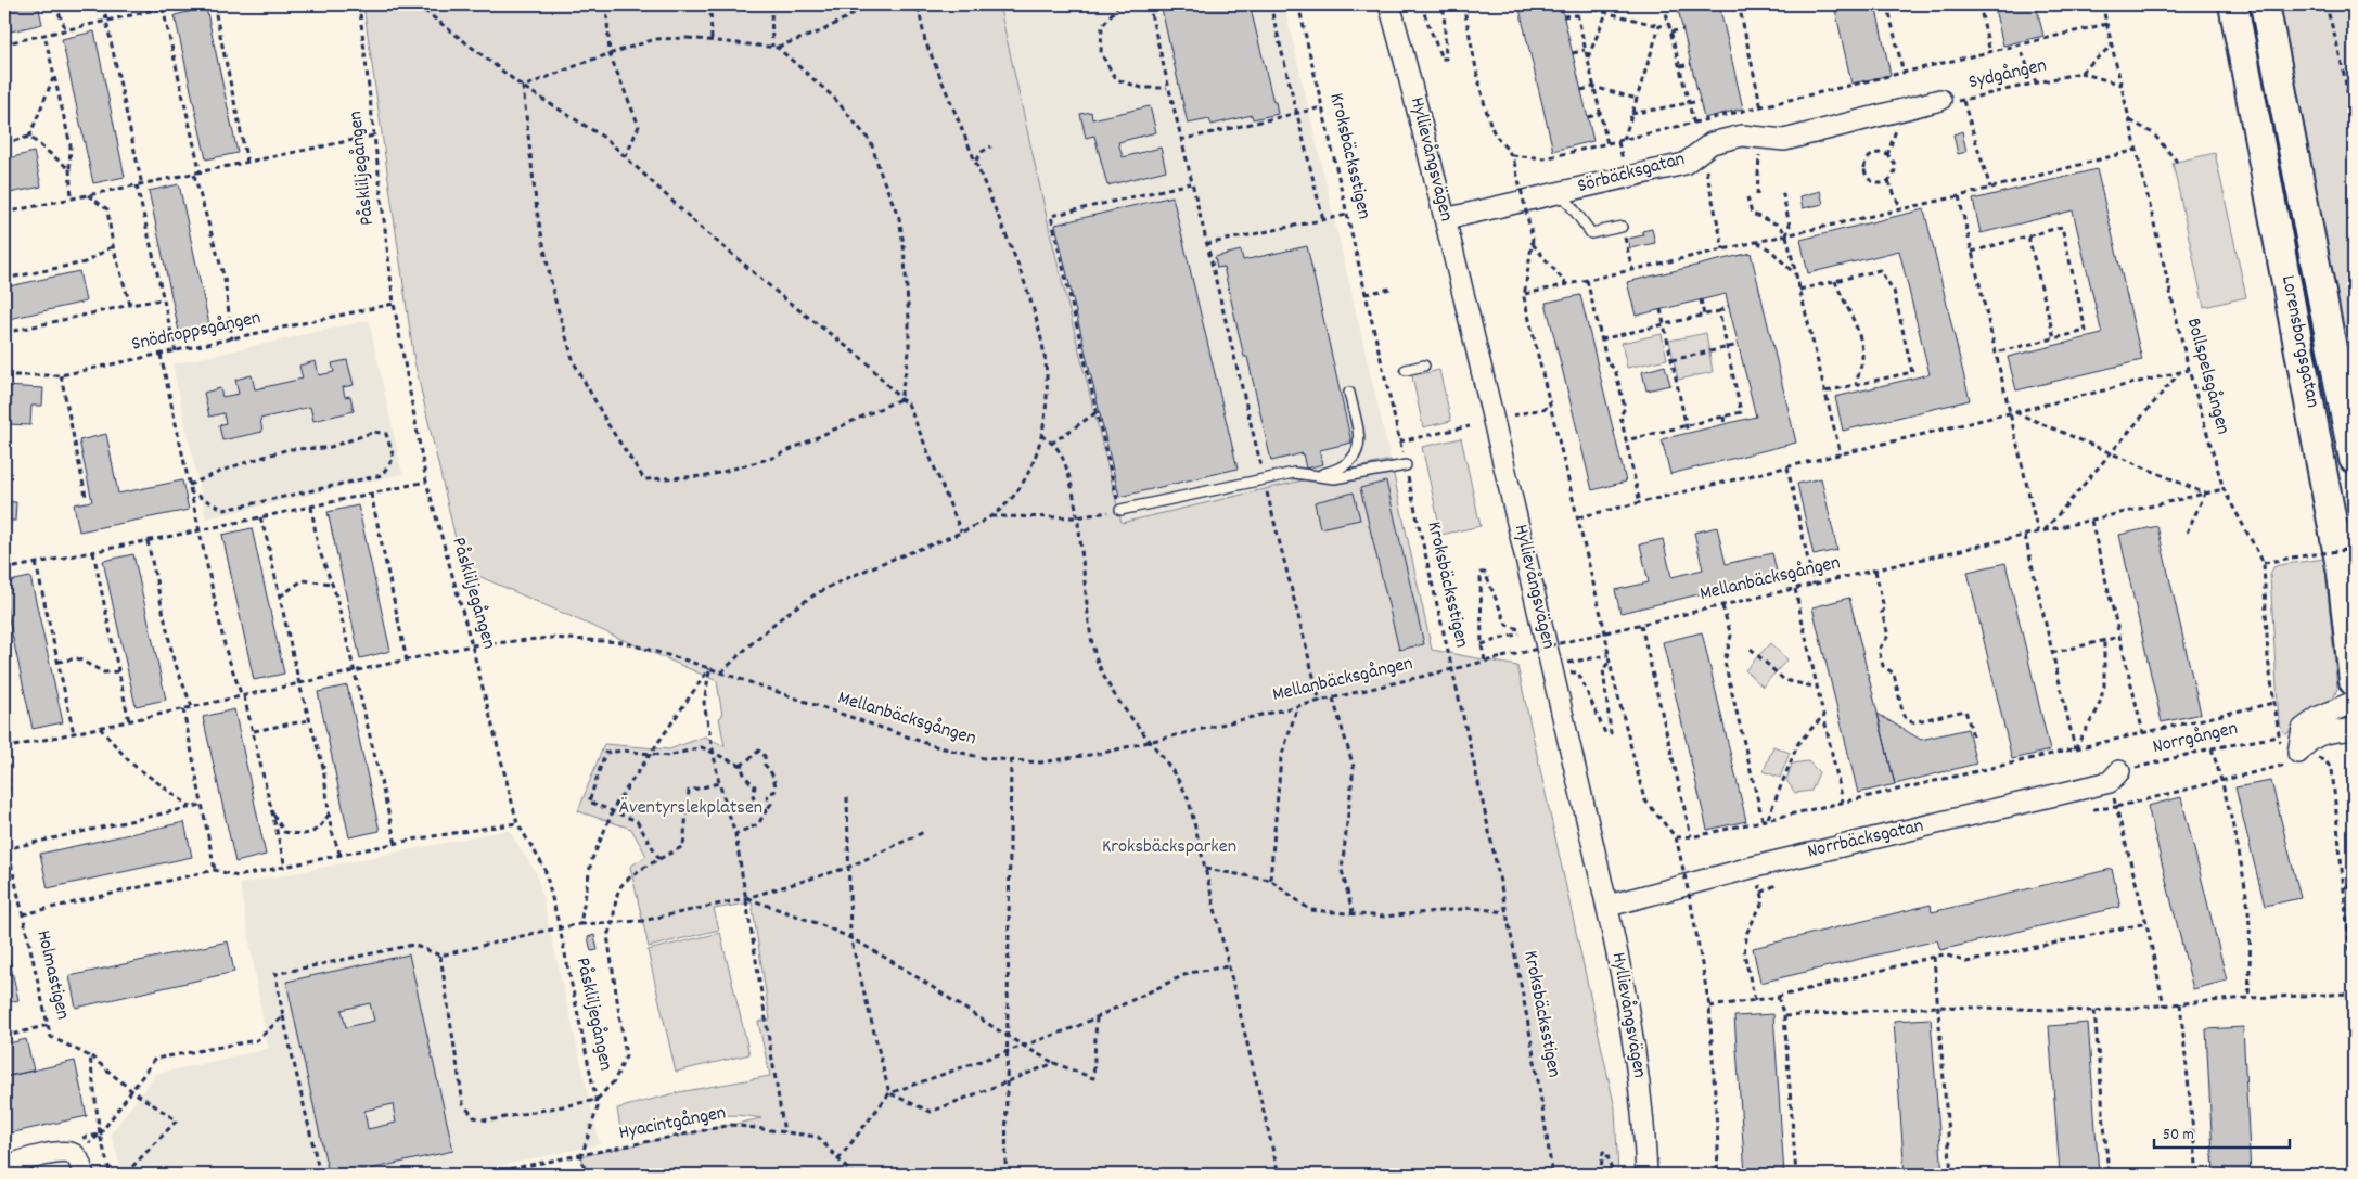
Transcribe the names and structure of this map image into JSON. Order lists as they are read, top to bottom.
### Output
{
  "streets": {
    "main road": ["Lorensborgsgatan"],
    "street": ["Hyllievångsvägen", "Sörbäcksgatan", "Norrbäcksgatan"],
    "path": [
      "Sydgången",
      "Kroksbäcksstigen",
      "Påskliljegången",
      "Snödroppsgången",
      "Bollspelsgången",
      "Mellanbäcksgången",
      "Norrgången",
      "Holmastigen",
      "Hyacintgången"
    ]
  },
  "crossings": [
    ["Sydgången", "Sörbäcksgatan"],
    ["Sydgången", "Bollspelsgången"],
    ["Kroksbäcksstigen", "Mellanbäcksgången"],
    ["Hyllievångsvägen", "Sörbäcksgatan"],
    ["Hyllievångsvägen", "Norrbäcksgatan"],
    ["Påskliljegången", "Snödroppsgången"],
    ["Påskliljegången", "Mellanbäcksgången"],
    ["Påskliljegången", "Hyacintgången"],
    ["Bollspelsgången", "Mellanbäcksgången"],
    ["Bollspelsgången", "Norrgången"],
    ["Norrgången", "Norrbäcksgatan"]
  ],
  "parks": ["Äventyrslekplatsen", "Kroksbäcksparken"],
  "scale_bar": "50 m"
}
